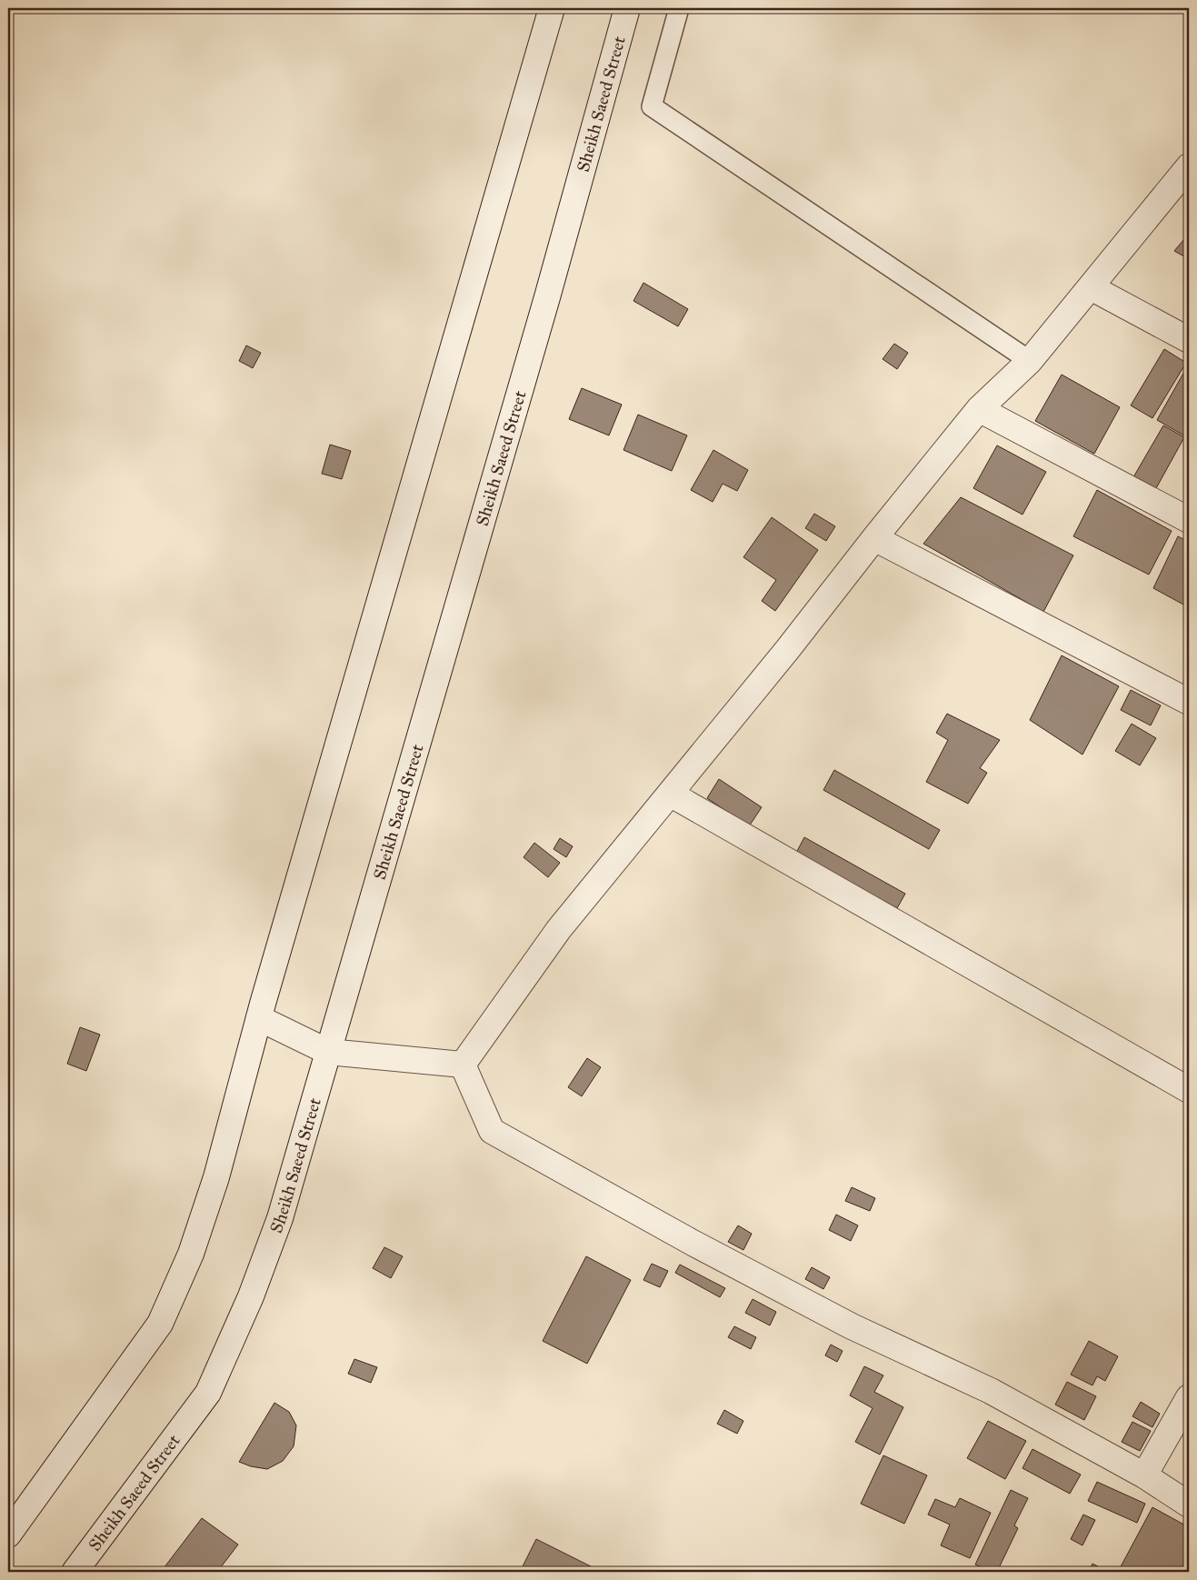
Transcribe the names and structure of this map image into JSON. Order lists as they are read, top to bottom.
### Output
{
  "streets": {
    "street": ["Sheikh Saeed Street"]
  }
}
